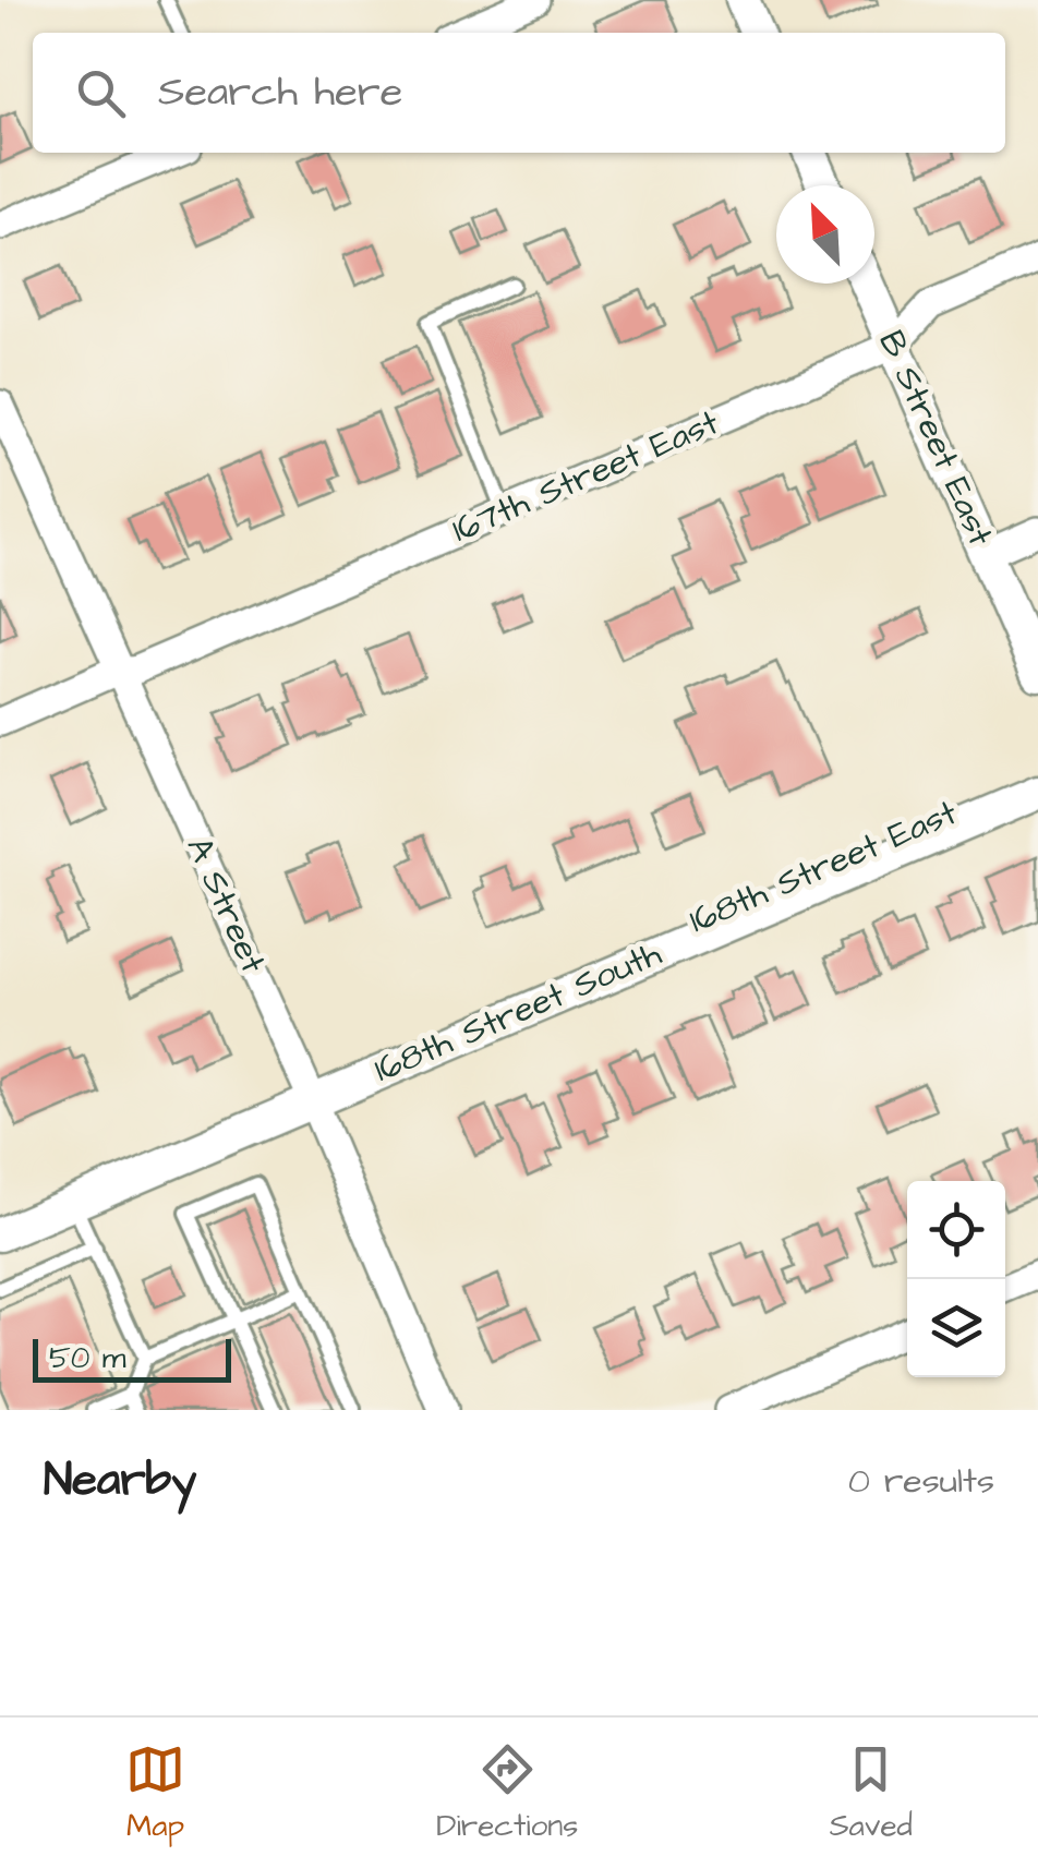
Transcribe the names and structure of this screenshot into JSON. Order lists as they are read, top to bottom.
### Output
{
  "streets": {
    "street": [
      "B Street East",
      "167th Street East",
      "168th Street East",
      "A Street",
      "168th Street South"
    ]
  },
  "crossings": [
    ["B Street East", "167th Street East"],
    ["167th Street East", "A Street"],
    ["168th Street East", "A Street"],
    ["168th Street East", "168th Street South"],
    ["A Street", "168th Street South"]
  ],
  "scale_bar": "50 m",
  "north": "top left",
  "page": {
    "search": "Search here",
    "scale": "50 m",
    "heading": ["Nearby", "0 results"],
    "nav": ["Map", "Directions", "Saved"]
  }
}
